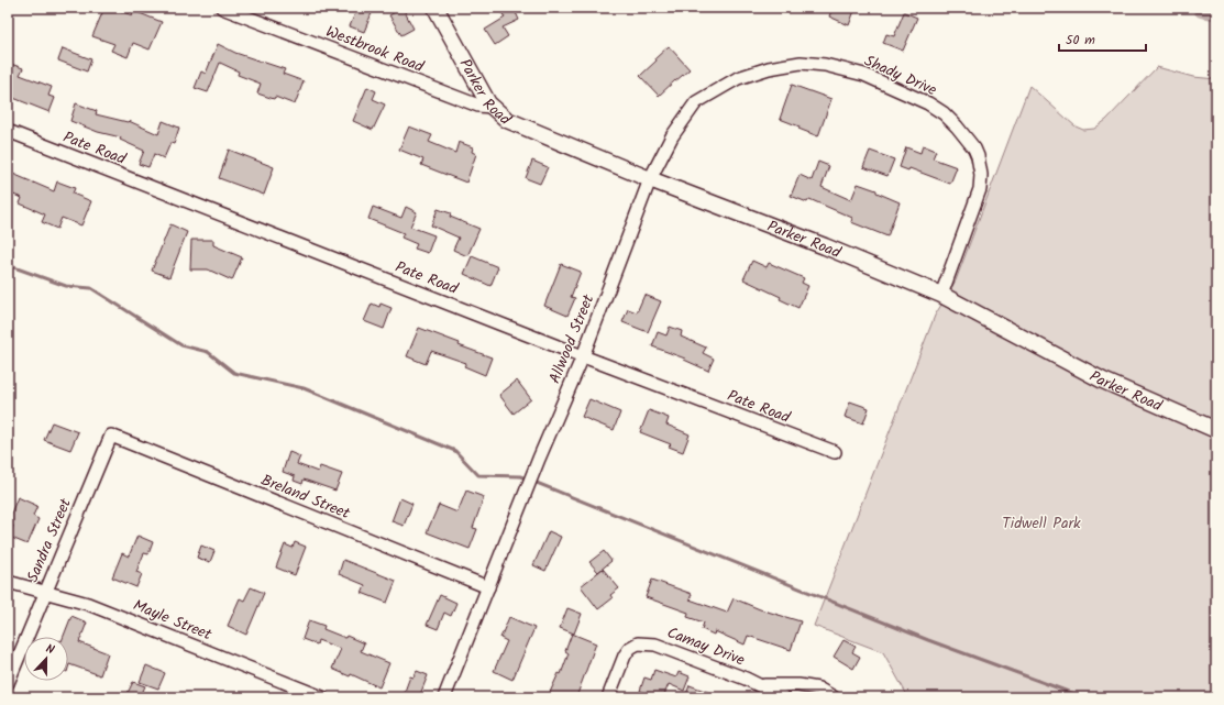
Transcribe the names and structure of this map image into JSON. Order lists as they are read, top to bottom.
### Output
{
  "streets": {
    "main road": ["Parker Road"],
    "street": [
      "Westbrook Road",
      "Shady Drive",
      "Pate Road",
      "Allwood Street",
      "Breland Street",
      "Sandra Street",
      "Mayle Street",
      "Camay Drive"
    ]
  },
  "crossings": [
    ["Westbrook Road", "Parker Road"],
    ["Shady Drive", "Parker Road"],
    ["Shady Drive", "Allwood Street"],
    ["Parker Road", "Allwood Street"],
    ["Pate Road", "Allwood Street"],
    ["Allwood Street", "Breland Street"],
    ["Breland Street", "Sandra Street"],
    ["Sandra Street", "Mayle Street"]
  ],
  "parks": ["Tidwell Park"],
  "scale_bar": "50 m",
  "north": "top"
}
